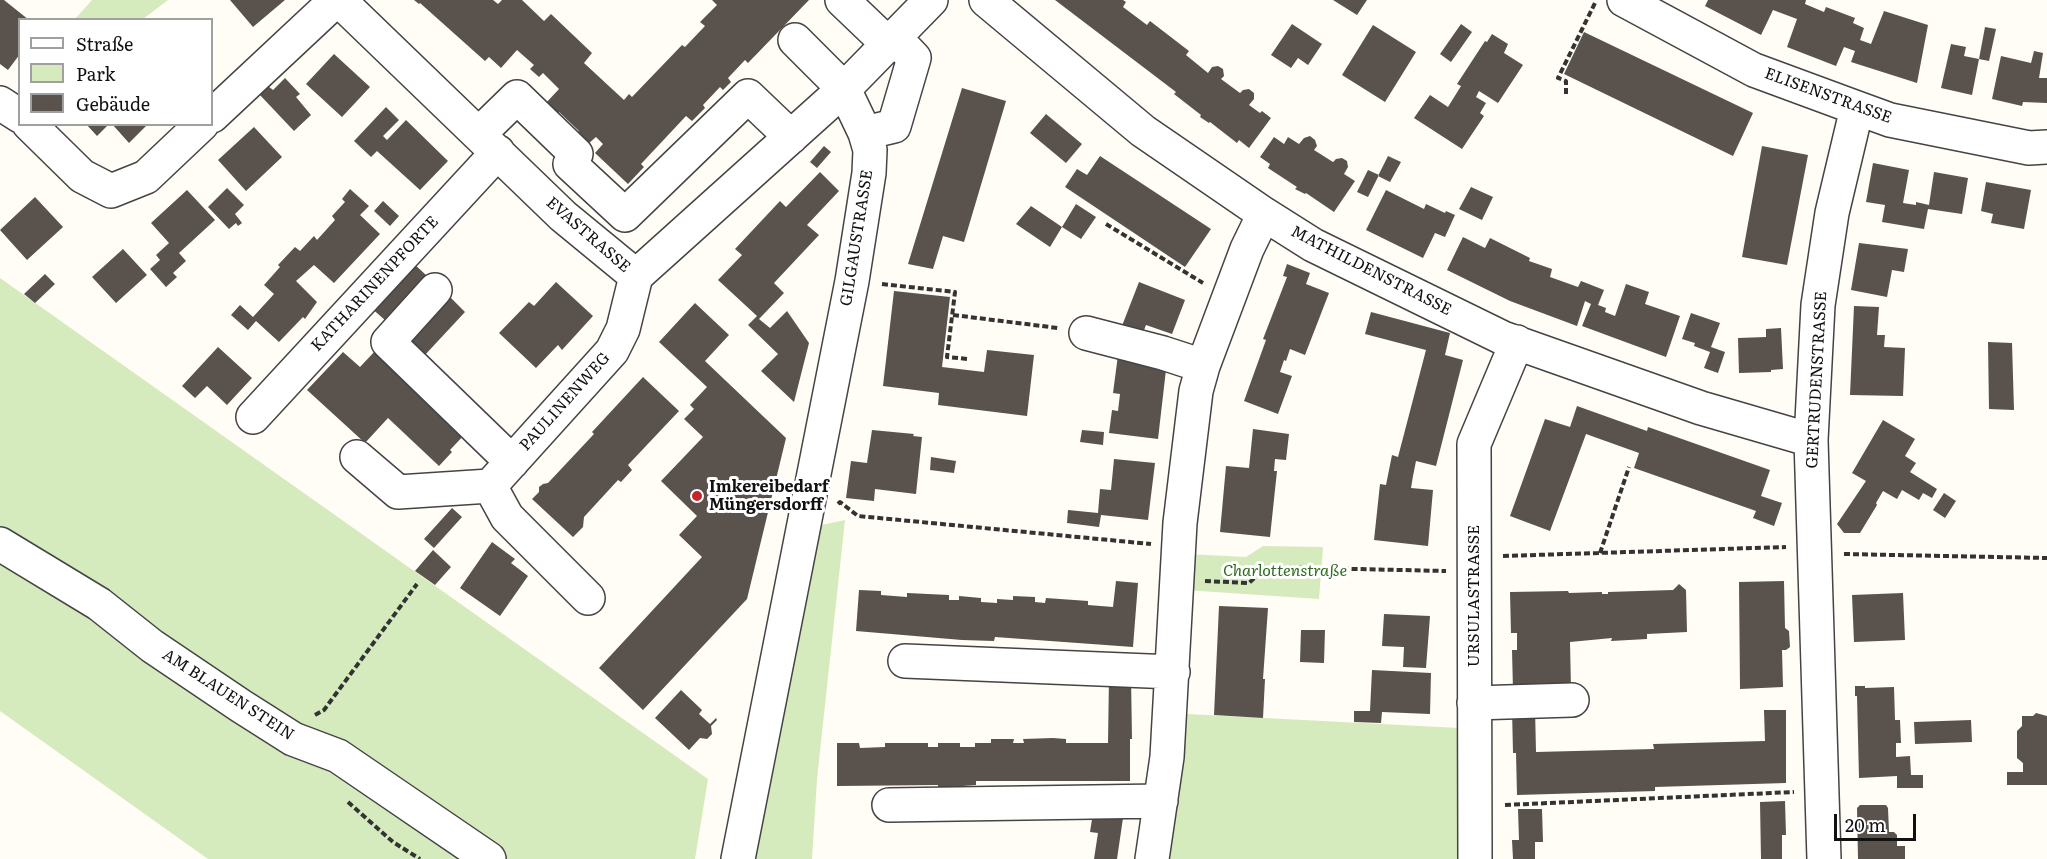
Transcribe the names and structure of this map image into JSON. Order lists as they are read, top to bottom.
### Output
{
  "streets": {
    "street": [
      "ELISENSTRASSE",
      "EVASTRASSE",
      "GILGAUSTRASSE",
      "MATHILDENSTRASSE",
      "KATHARINENPFORTE",
      "GERTRUDENSTRASSE",
      "PAULINENWEG",
      "URSULASTRASSE",
      "AM BLAUEN STEIN"
    ]
  },
  "crossings": [
    ["ELISENSTRASSE", "GERTRUDENSTRASSE"],
    ["EVASTRASSE", "GILGAUSTRASSE"],
    ["EVASTRASSE", "KATHARINENPFORTE"],
    ["EVASTRASSE", "PAULINENWEG"],
    ["MATHILDENSTRASSE", "GERTRUDENSTRASSE"],
    ["MATHILDENSTRASSE", "URSULASTRASSE"]
  ],
  "parks": ["Charlottenstraße"],
  "places": ["Imkereibedarf Müngersdorff"],
  "legend": ["Straße", "Park", "Gebäude"],
  "scale_bar": "20 m"
}
